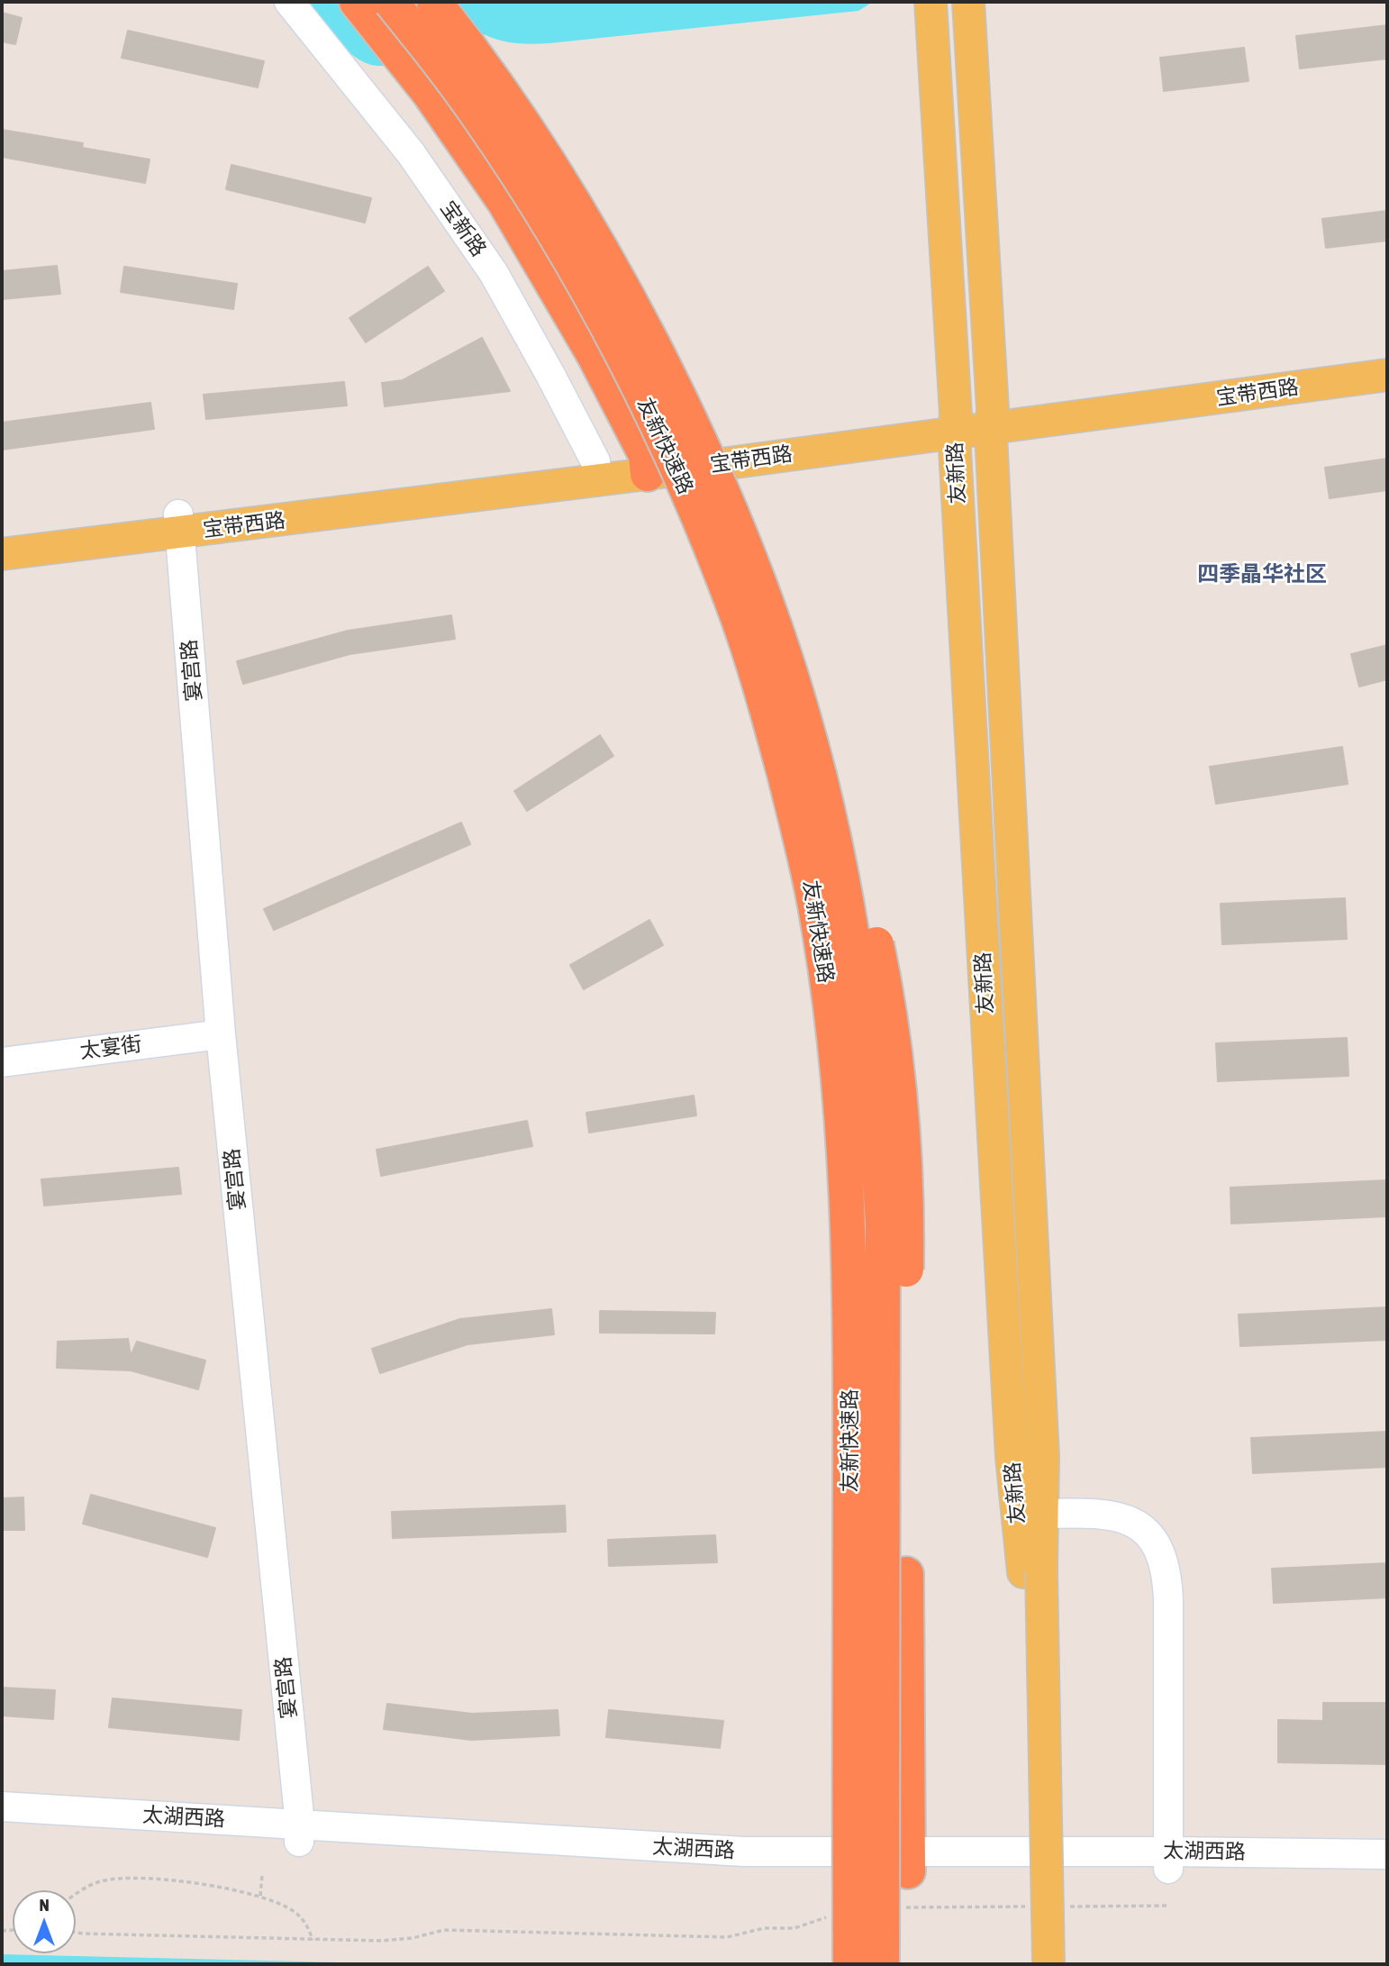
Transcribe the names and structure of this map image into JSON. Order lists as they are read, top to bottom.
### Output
{
  "streets": {
    "highway": ["友新快速路"],
    "main road": [
      "宝新路",
      "宝带西路",
      "友新路",
      "宴宫路",
      "太宴街",
      "太湖西路"
    ]
  },
  "crossings": [
    ["宝新路", "宝带西路"],
    ["宝带西路", "友新路"],
    ["宝带西路", "宴宫路"],
    ["宴宫路", "太宴街"],
    ["宴宫路", "太湖西路"]
  ],
  "districts": ["四季晶华社区"],
  "north": "top"
}
